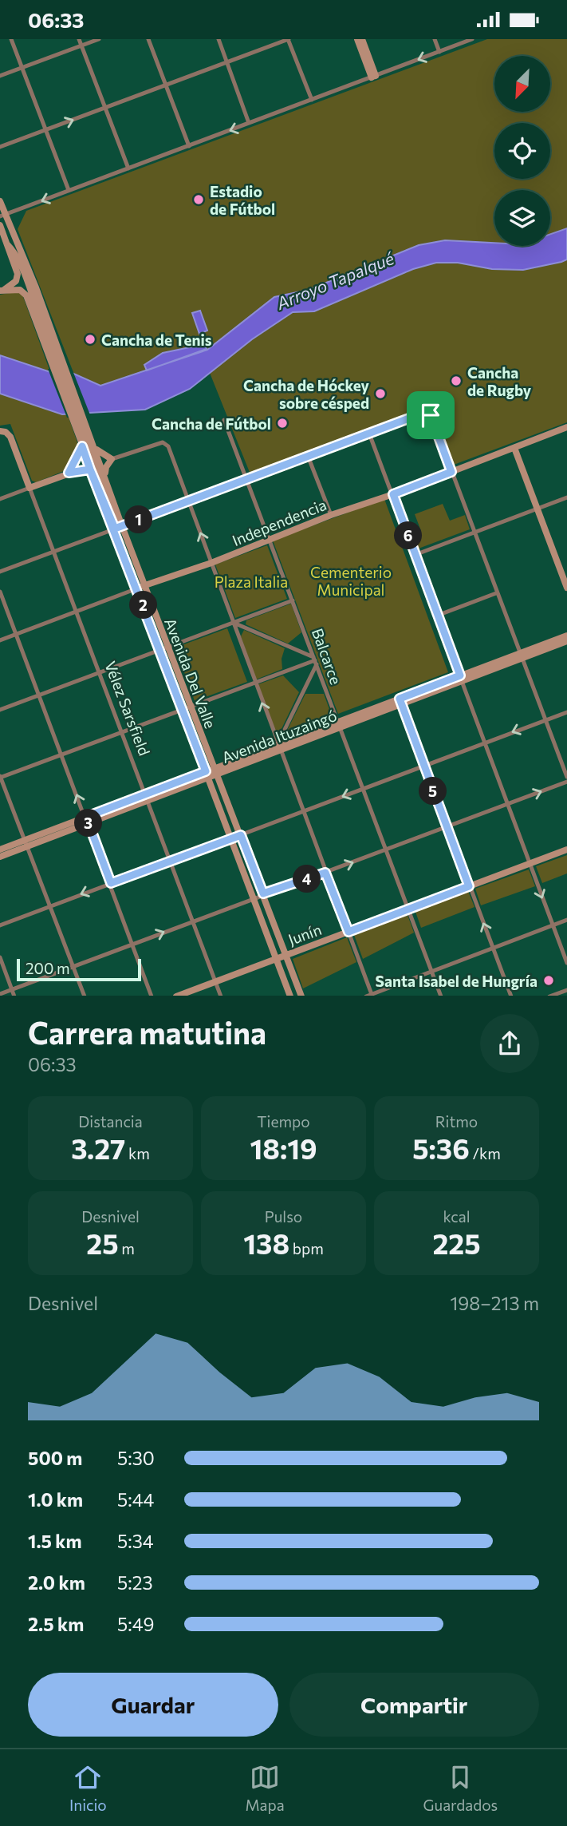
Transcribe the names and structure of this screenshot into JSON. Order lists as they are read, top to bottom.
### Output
{
  "streets": {
    "main road": [
      "Independencia",
      "Avenida Del Valle",
      "Vélez Sarsfield",
      "Avenida Ituzaingó",
      "Junín"
    ],
    "street": ["Balcarce"]
  },
  "crossings": [
    ["Independencia", "Balcarce"],
    ["Independencia", "Avenida Del Valle"],
    ["Independencia", "Vélez Sarsfield"],
    ["Balcarce", "Avenida Ituzaingó"],
    ["Balcarce", "Junín"],
    ["Avenida Del Valle", "Avenida Ituzaingó"],
    ["Avenida Del Valle", "Junín"],
    ["Vélez Sarsfield", "Avenida Ituzaingó"],
    ["Vélez Sarsfield", "Junín"]
  ],
  "water": ["Arroyo Tapalqué"],
  "parks": ["Cementerio Municipal", "Plaza Italia"],
  "places": [
    "Estadio de Fútbol",
    "Cancha de Tenis",
    "Cancha de Rugby",
    "Cancha de Hóckey sobre césped",
    "Cancha de Fútbol",
    "Santa Isabel de Hungría"
  ],
  "scale_bar": "200 m",
  "north": "bottom left",
  "page": {
    "status": "06:33",
    "pins": [
      "1",
      "6",
      "2",
      "5",
      "3",
      "4"
    ],
    "scale": "200 m",
    "heading": ["Carrera matutina", "06:33"],
    "stats": [
      ["Distancia", "3.27 km"],
      ["Tiempo", "18:19"],
      ["Ritmo", "5:36 /km"],
      ["Desnivel", "25 m"],
      ["Pulso", "138 bpm"],
      ["kcal", "225"]
    ],
    "chart": ["Desnivel", "198–213 m"],
    "list": [
      {
        "name": "500 m",
        "note": "5:30"
      },
      {
        "name": "1.0 km",
        "note": "5:44"
      },
      {
        "name": "1.5 km",
        "note": "5:34"
      },
      {
        "name": "2.0 km",
        "note": "5:23"
      },
      {
        "name": "2.5 km",
        "note": "5:49"
      }
    ],
    "buttons": ["Guardar", "Compartir"],
    "tabs": ["Inicio", "Mapa", "Guardados"]
  }
}
